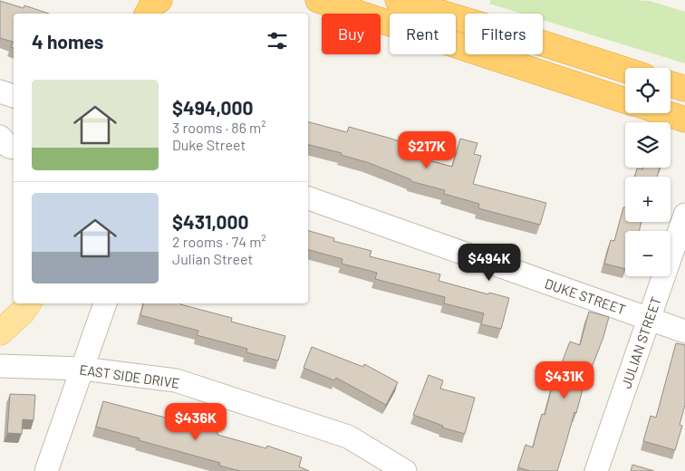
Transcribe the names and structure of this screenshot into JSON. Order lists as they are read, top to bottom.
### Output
{
  "streets": {
    "street": ["DUKE STREET", "JULIAN STREET", "EAST SIDE DRIVE"]
  },
  "crossings": [
    ["DUKE STREET", "JULIAN STREET"]
  ],
  "page": {
    "chip": ["Buy", "Rent", "Filters"],
    "heading": "4 homes",
    "map_buttons": ["+", "−"],
    "list": [
      {
        "name": "$494,000",
        "note": "3 rooms · 86 m² · Duke Street"
      },
      {
        "name": "$431,000",
        "note": "2 rooms · 74 m² · Julian Street"
      }
    ],
    "price": [
      "$217K",
      "$494K",
      "$431K",
      "$436K"
    ]
  }
}
